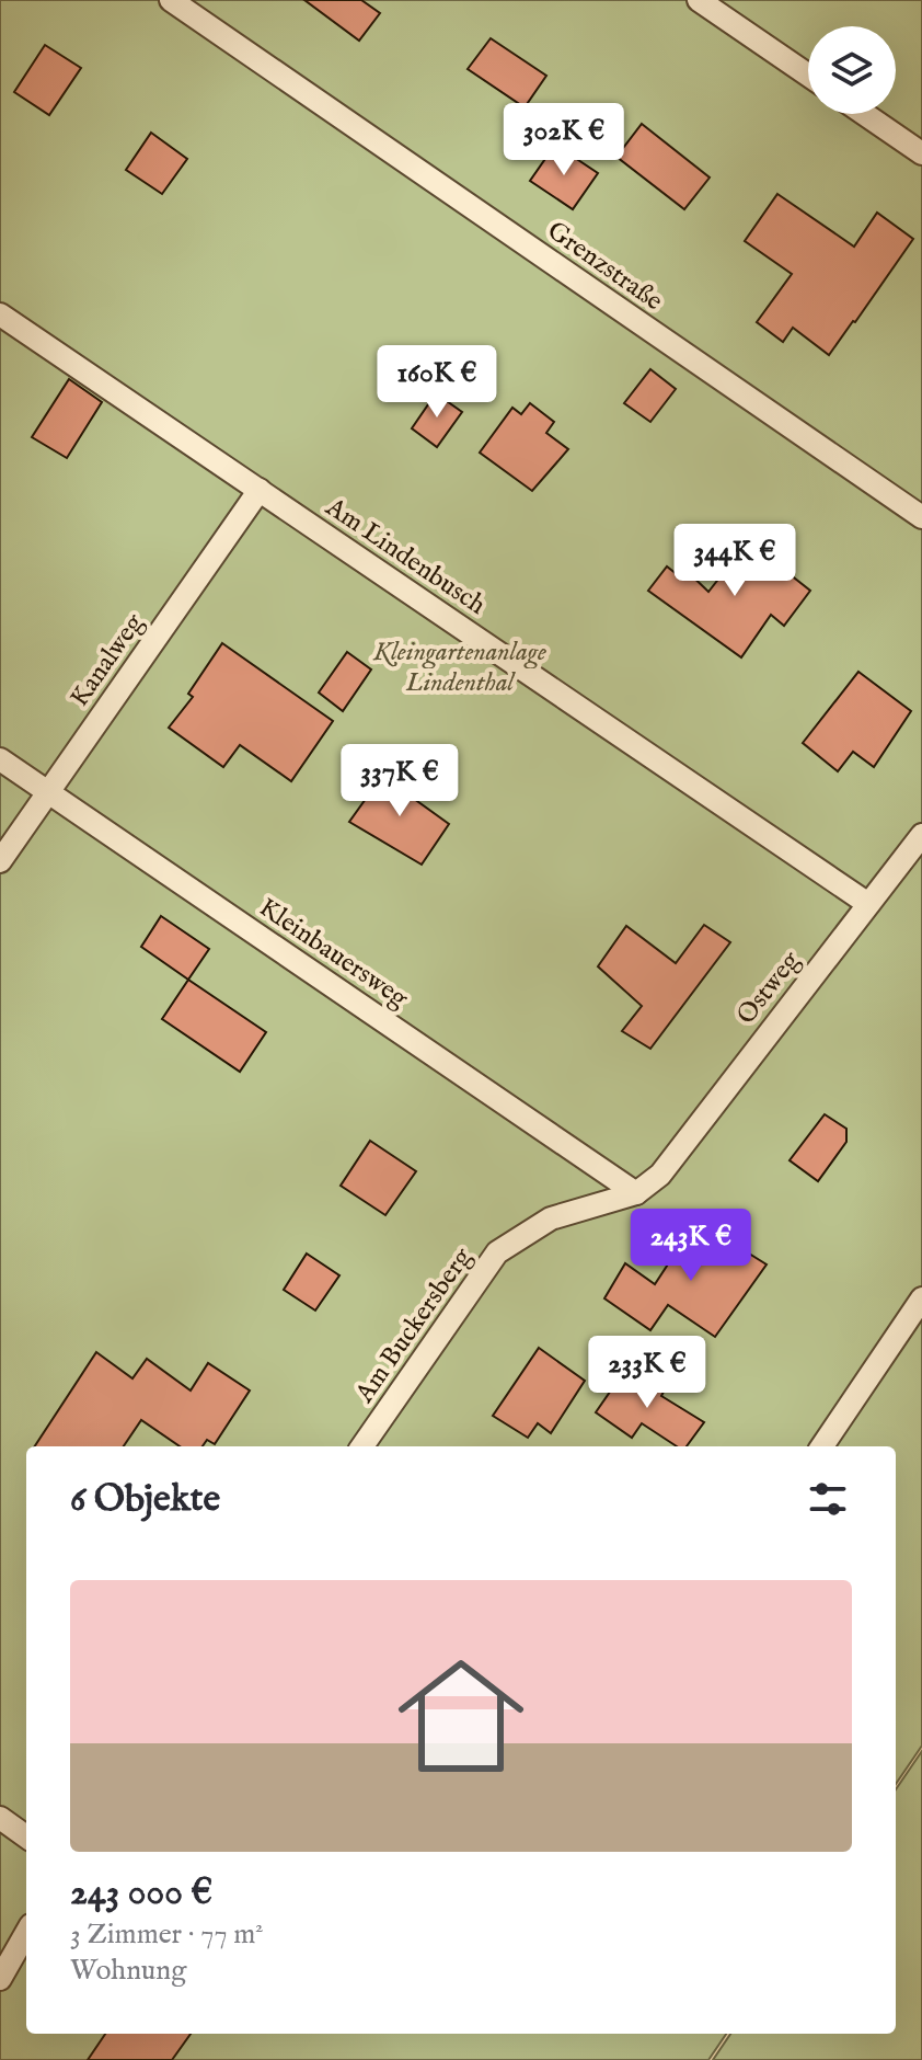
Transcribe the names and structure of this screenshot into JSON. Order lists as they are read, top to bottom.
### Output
{
  "streets": {
    "lane": [
      "Grenzstraße",
      "Am Lindenbusch",
      "Kanalweg",
      "Kleinbauersweg",
      "Ostweg",
      "Am Buckersberg"
    ]
  },
  "crossings": [
    ["Am Lindenbusch", "Kanalweg"],
    ["Am Lindenbusch", "Ostweg"],
    ["Kanalweg", "Kleinbauersweg"],
    ["Kleinbauersweg", "Am Buckersberg"],
    ["Ostweg", "Am Buckersberg"]
  ],
  "parks": ["Kleingartenanlage Lindenthal"],
  "page": {
    "price": [
      "302K €",
      "160K €",
      "344K €",
      "337K €",
      "243K €",
      "233K €"
    ],
    "heading": "6 Objekte",
    "list": [
      {
        "name": "243 000 €",
        "note": "3 Zimmer · 77 m² · Wohnung"
      }
    ]
  }
}
